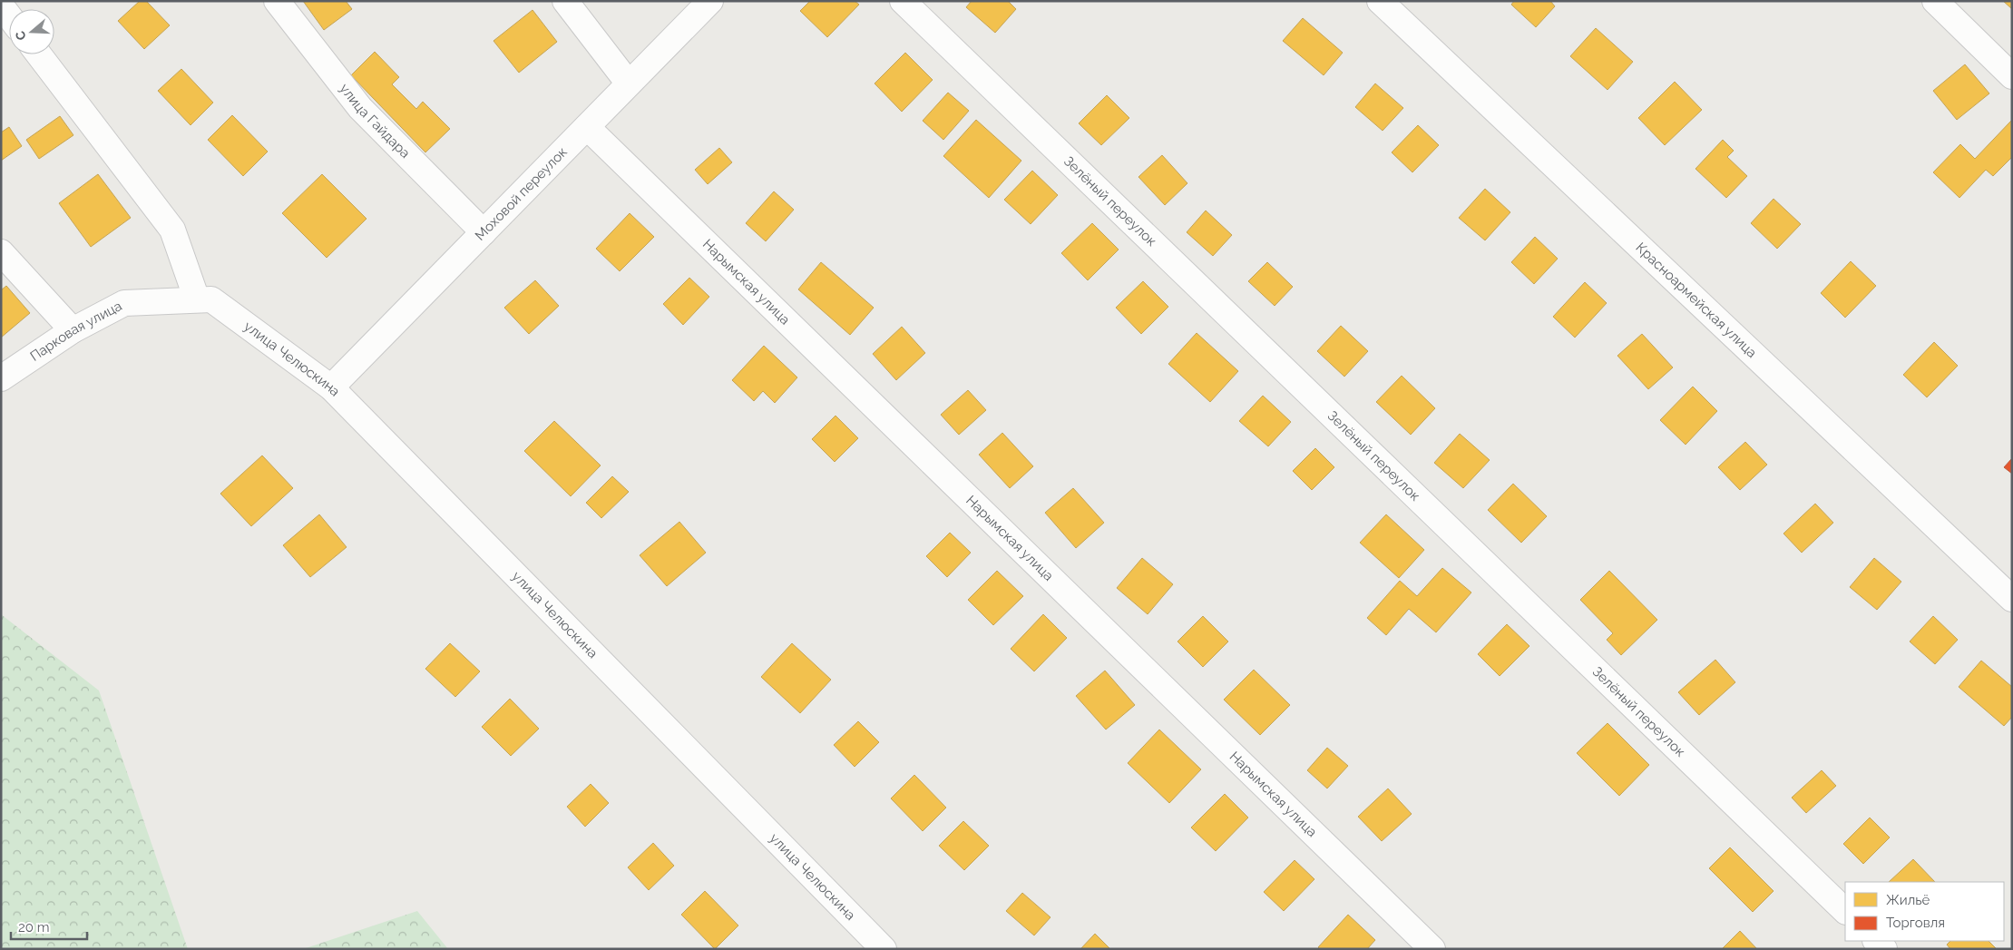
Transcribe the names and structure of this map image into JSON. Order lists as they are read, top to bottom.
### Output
{
  "streets": {
    "street": [
      "улица Гайдара",
      "Моховой переулок",
      "Зелёный переулок",
      "Нарымская улица",
      "Красноармейская улица",
      "Парковая улица",
      "улица Челюскина"
    ]
  },
  "crossings": [
    ["улица Гайдара", "Моховой переулок"],
    ["Моховой переулок", "Нарымская улица"],
    ["Моховой переулок", "улица Челюскина"],
    ["Парковая улица", "улица Челюскина"]
  ],
  "legend": ["Жильё", "Торговля"],
  "scale_bar": "20 m",
  "north": "left"
}
